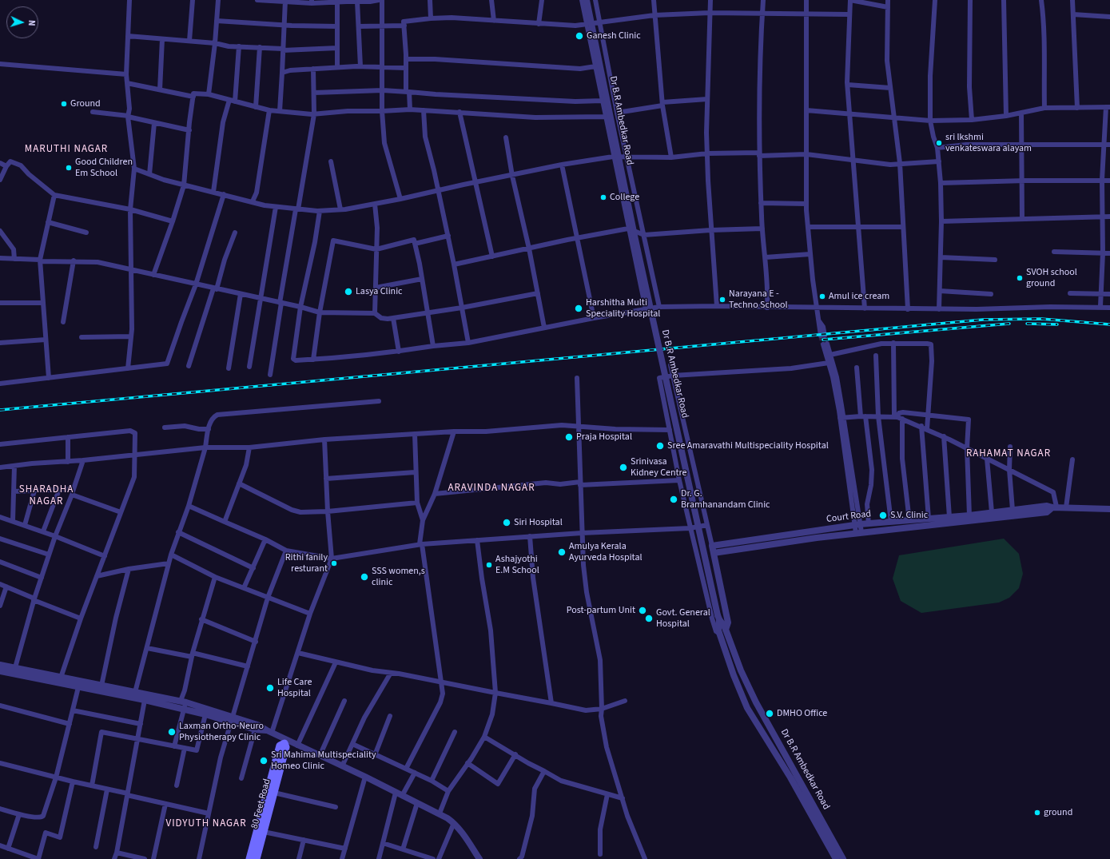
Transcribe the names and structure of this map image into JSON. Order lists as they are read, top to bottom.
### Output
{
  "streets": {
    "main road": ["80 Feet Road"],
    "street": ["Dr B.R Ambedkar Road", "Court Road"]
  },
  "districts": [
    "MARUTHI NAGAR",
    "RAHAMAT NAGAR",
    "ARAVINDA NAGAR",
    "SHARADHA NAGAR",
    "VIDYUTH NAGAR"
  ],
  "places": [
    "Ganesh Clinic",
    "Ground",
    "sri lkshmi venkateswara alayam",
    "Good Children Em School",
    "College",
    "SVOH school ground",
    "Lasya Clinic",
    "Amul ice cream",
    "Narayana E - Techno School",
    "Harshitha Multi Speciality Hospital",
    "Praja Hospital",
    "Sree Amaravathi Multispeciality Hospital",
    "Srinivasa Kidney Centre",
    "Dr. G. Bramhanandam Clinic",
    "S.V. Clinic",
    "Siri Hospital",
    "Amulya Kerala Ayurveda Hospital",
    "Rithi fanily resturant",
    "Ashajyothi E.M School",
    "SSS women,s clinic",
    "Post-partum Unit",
    "Govt. General Hospital",
    "Life Care Hospital",
    "DMHO Office",
    "Laxman Ortho-Neuro Physiotherapy Clinic",
    "Sri Mahima Multispeciality Homeo Clinic",
    "ground"
  ],
  "north": "right"
}
